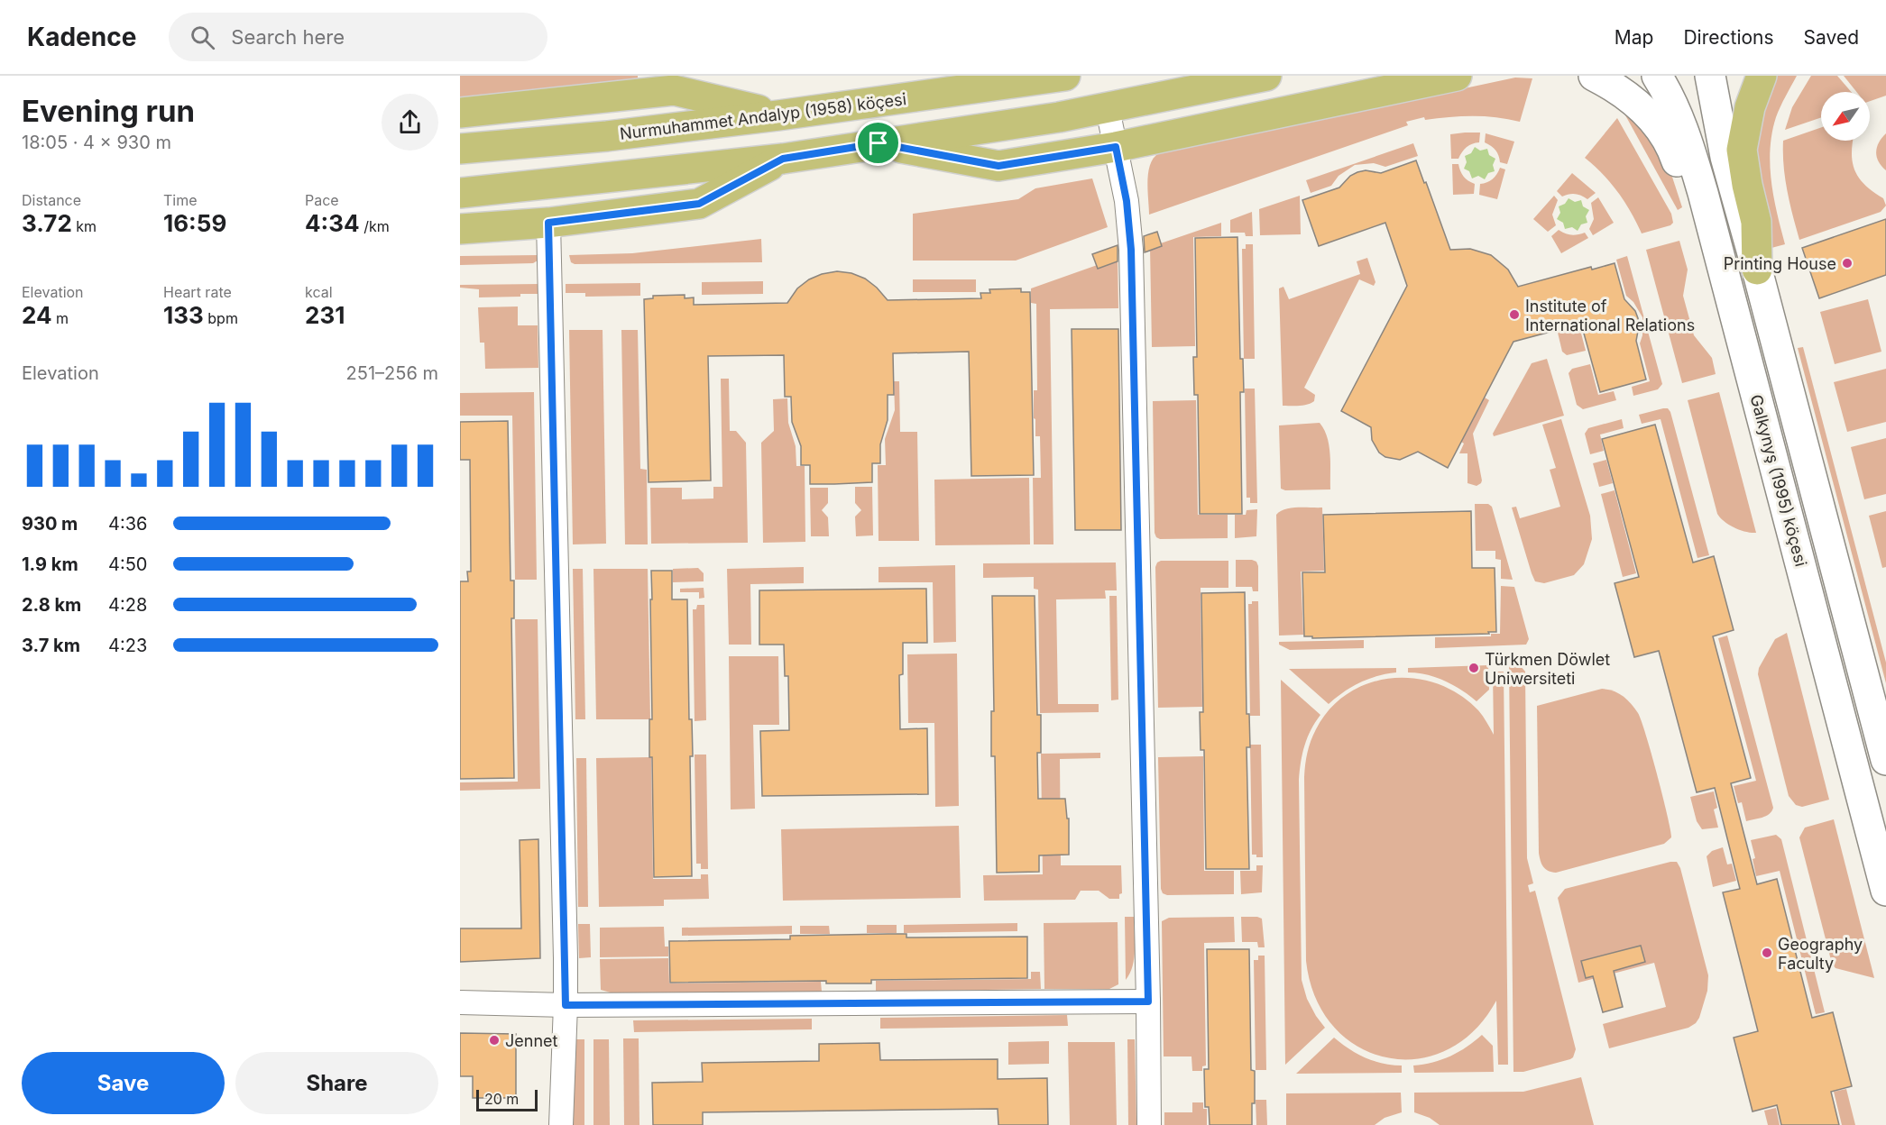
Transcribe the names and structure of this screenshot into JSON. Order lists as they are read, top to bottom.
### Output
{
  "streets": {
    "main road": ["Nurmuhammet Andalyp (1958) köçesi", "Galkynyş (1995) köçesi"]
  },
  "places": [
    "Printing House",
    "Institute of International Relations",
    "Türkmen Döwlet Uniwersiteti",
    "Geography Faculty",
    "Jennet"
  ],
  "scale_bar": "20 m",
  "north": "bottom left",
  "page": {
    "header": "Kadence",
    "search": "Search here",
    "nav": ["Map", "Directions", "Saved"],
    "heading": ["Evening run", "18:05 · 4 × 930 m"],
    "stats": [
      ["Distance", "3.72 km"],
      ["Time", "16:59"],
      ["Pace", "4:34 /km"],
      ["Elevation", "24 m"],
      ["Heart rate", "133 bpm"],
      ["kcal", "231"]
    ],
    "chart": ["Elevation", "251–256 m"],
    "list": [
      {
        "name": "930 m",
        "note": "4:36"
      },
      {
        "name": "1.9 km",
        "note": "4:50"
      },
      {
        "name": "2.8 km",
        "note": "4:28"
      },
      {
        "name": "3.7 km",
        "note": "4:23"
      }
    ],
    "buttons": ["Save", "Share"],
    "scale": "20 m"
  }
}
